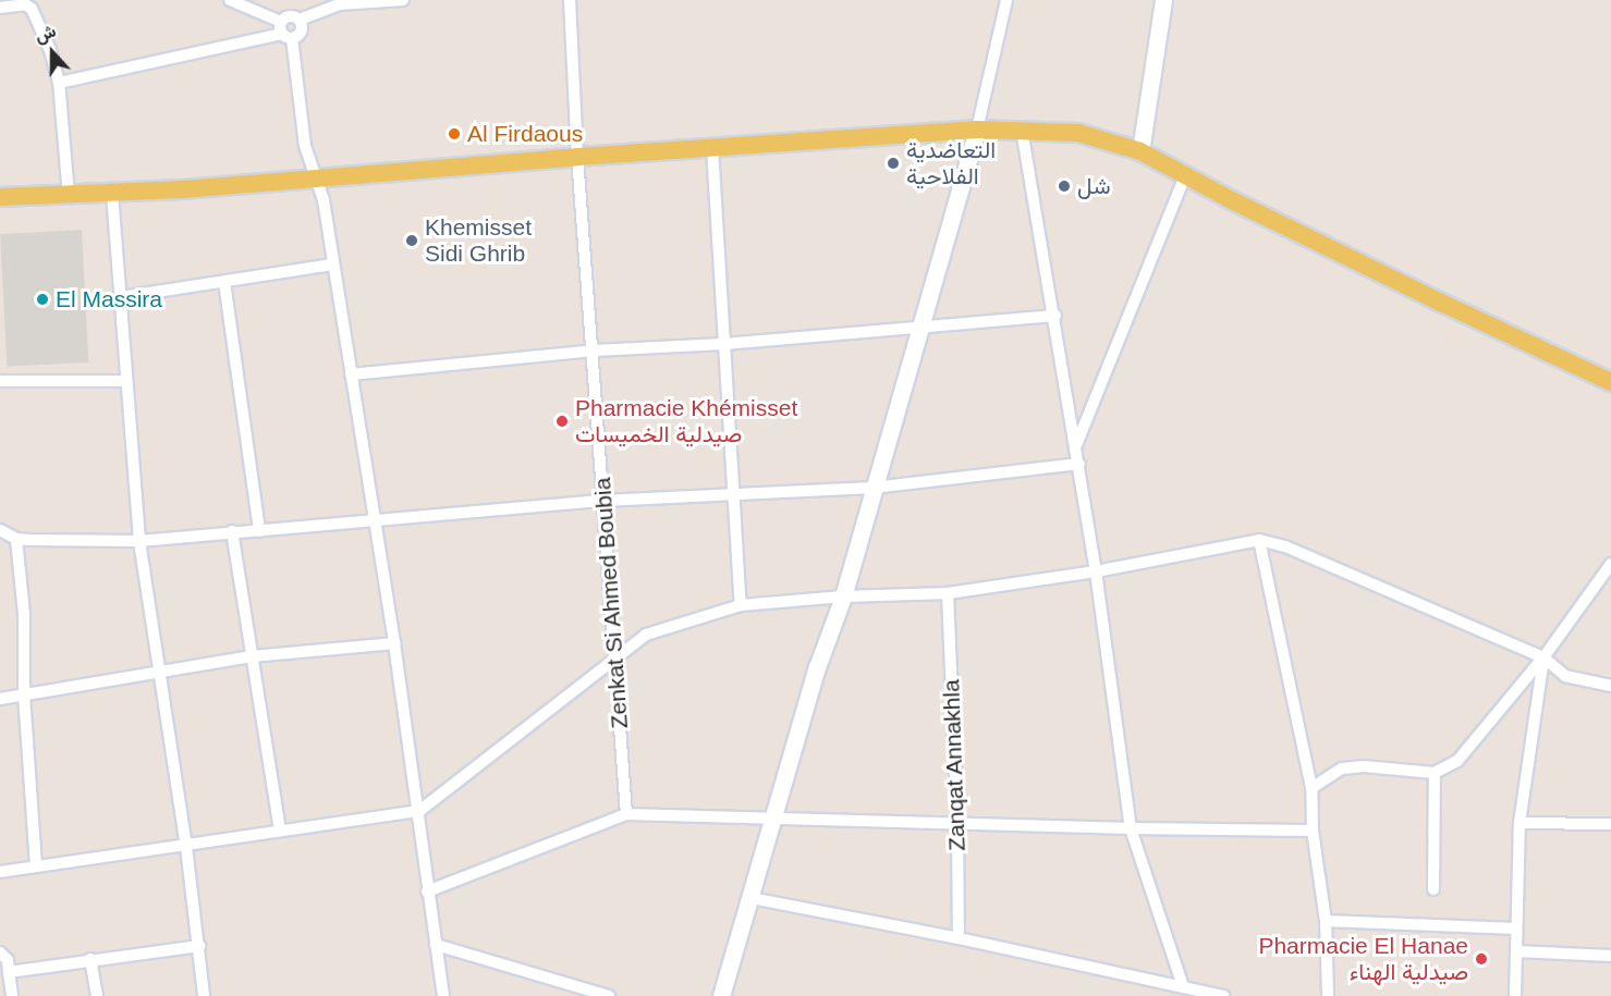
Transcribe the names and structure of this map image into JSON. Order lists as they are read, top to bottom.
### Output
{
  "streets": {
    "street": ["Zenkat Si Ahmed Boubia", "Zanqat Annakhla"]
  },
  "places": [
    "Al Firdaous",
    "التعاضدية الفلاحية",
    "شل",
    "Khemisset Sidi Ghrib",
    "El Massira",
    "Pharmacie Khémisset صيدلية الخميسات",
    "Pharmacie El Hanae صيدلية الهناء"
  ],
  "north": "top"
}
